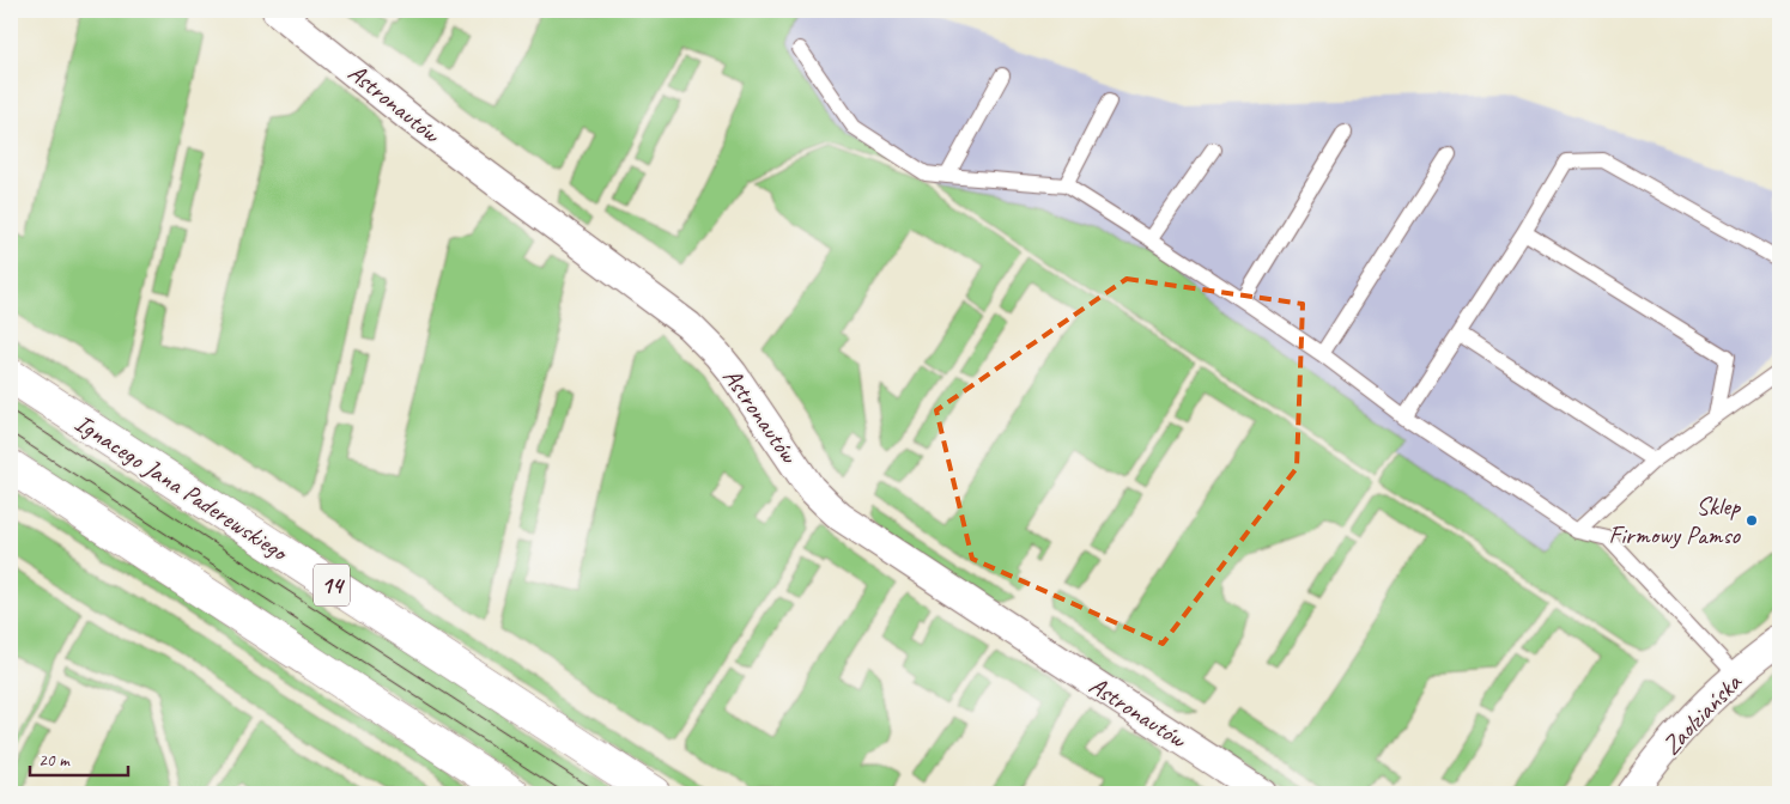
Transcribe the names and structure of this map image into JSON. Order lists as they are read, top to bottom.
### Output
{
  "streets": {
    "main road": ["Ignacego Jana Paderewskiego", "14"],
    "street": ["Astronautów", "Zaolziańska"]
  },
  "places": ["Sklep Firmowy Pamso"],
  "scale_bar": "20 m"
}
